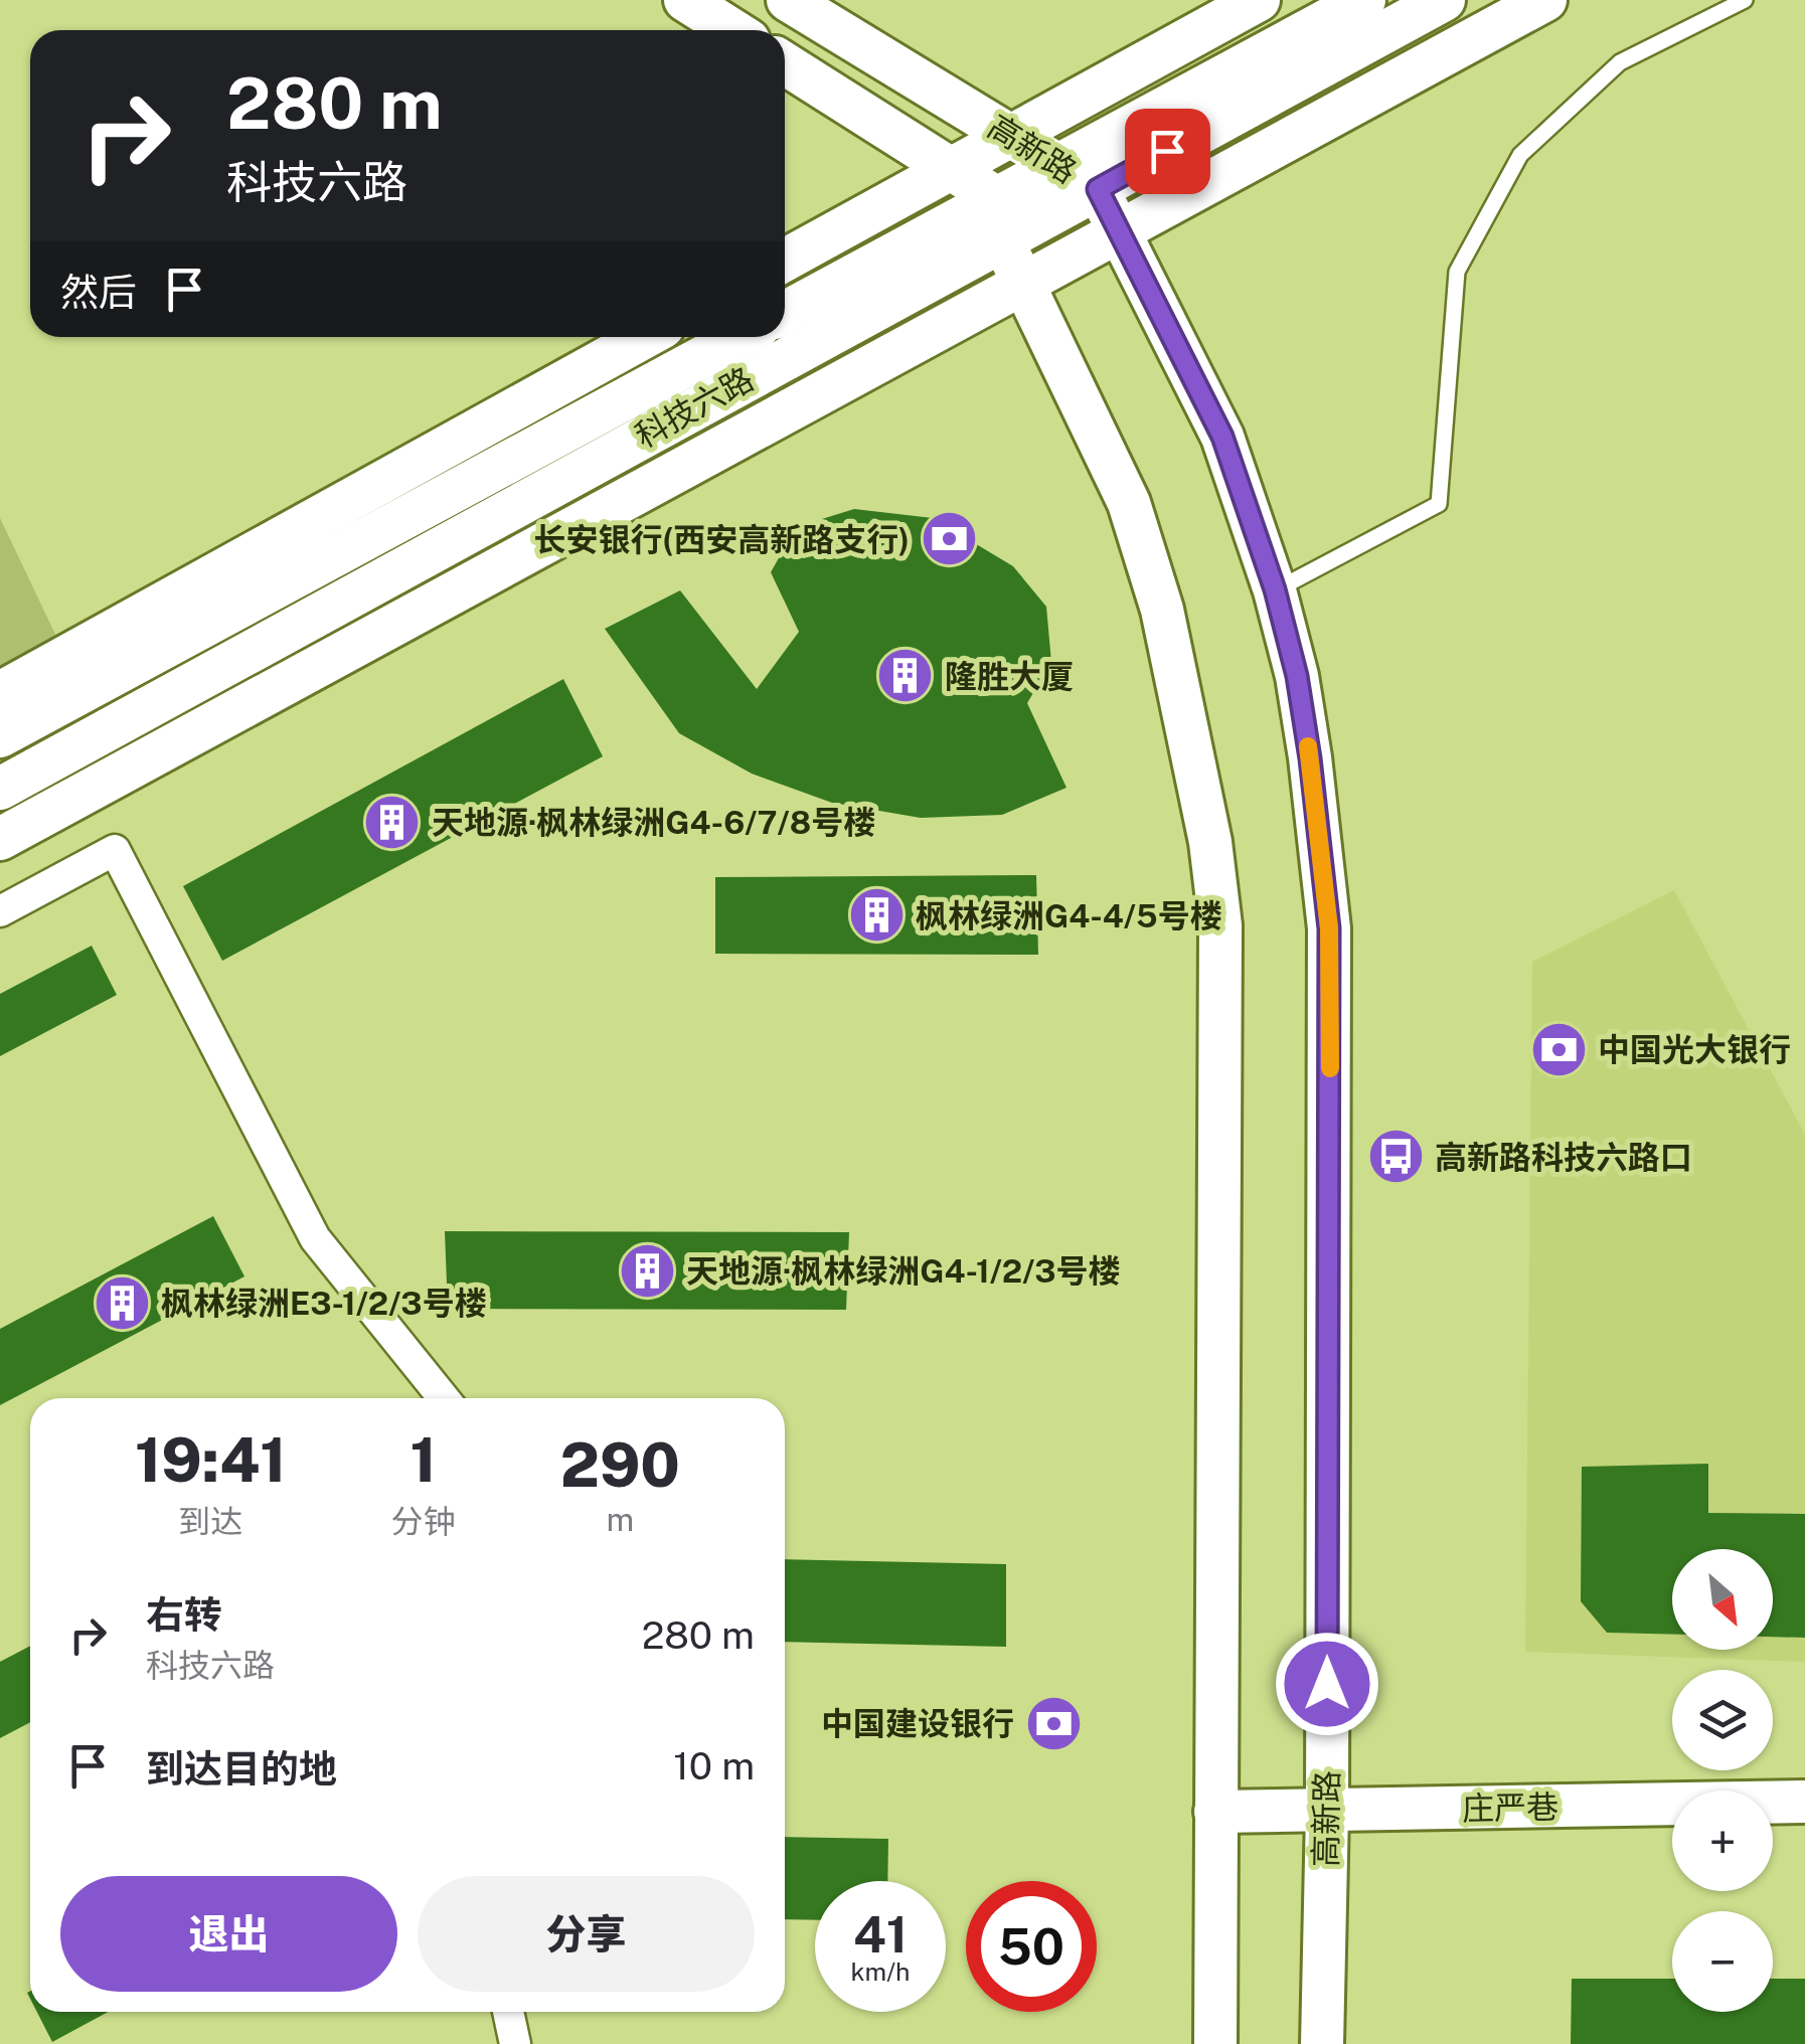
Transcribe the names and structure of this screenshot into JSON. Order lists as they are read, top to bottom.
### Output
{
  "streets": {
    "main road": ["高新路", "科技六路", "庄严巷"]
  },
  "crossings": [
    ["高新路", "科技六路"],
    ["高新路", "庄严巷"]
  ],
  "places": {
    "bank": ["长安银行(西安高新路支行)", "中国光大银行", "中国建设银行"],
    "building": [
      "隆胜大厦",
      "天地源·枫林绿洲G4-6/7/8号楼",
      "枫林绿洲G4-4/5号楼",
      "天地源·枫林绿洲G4-1/2/3号楼",
      "枫林绿洲E3-1/2/3号楼"
    ],
    "bus stop": ["高新路科技六路口"]
  },
  "north": "bottom right",
  "page": {
    "turn": ["280 m", "科技六路"],
    "then": "然后",
    "eta": [
      "19:41",
      "到达",
      "1",
      "分钟",
      "290",
      "m"
    ],
    "map_buttons": ["+", "−"],
    "list": [
      {
        "name": "右转",
        "note": "科技六路",
        "value": "280 m"
      },
      {
        "name": "到达目的地",
        "value": "10 m"
      }
    ],
    "buttons": ["退出", "分享"],
    "speed": "41 km/h",
    "limit": "50"
  }
}
